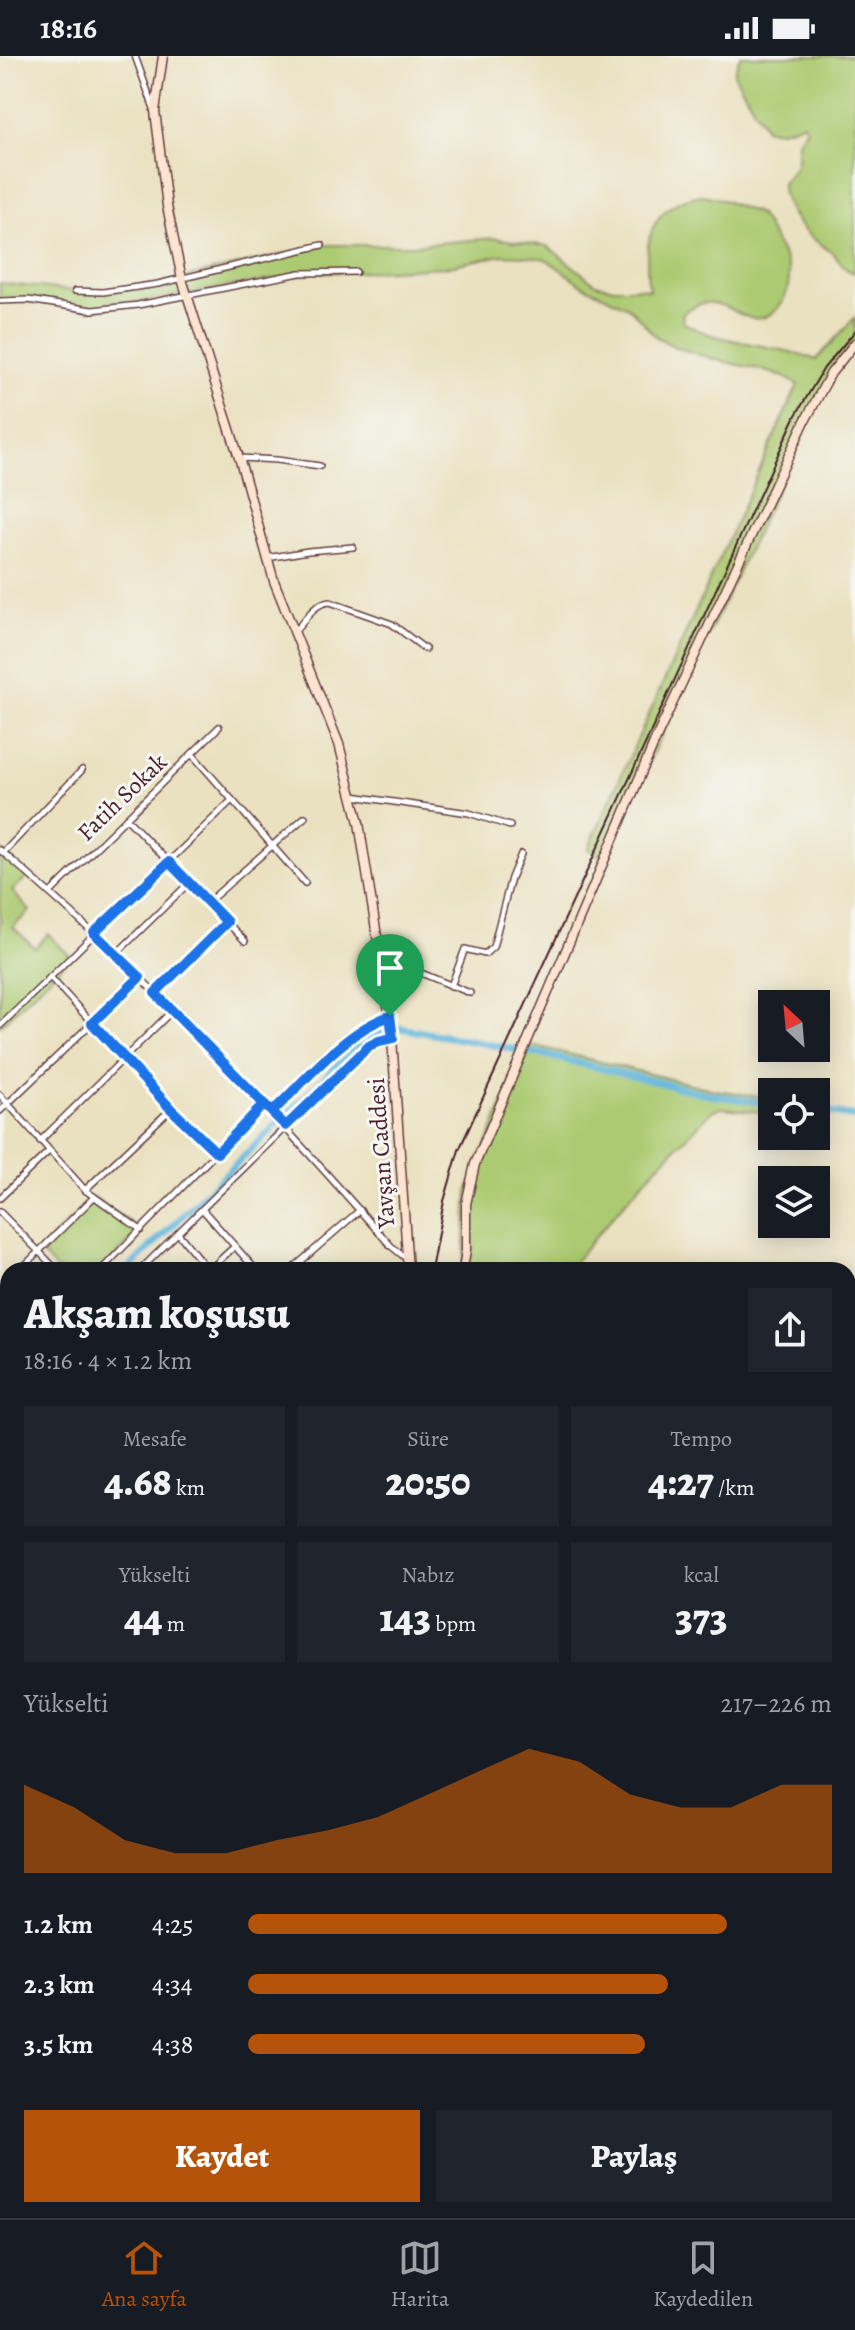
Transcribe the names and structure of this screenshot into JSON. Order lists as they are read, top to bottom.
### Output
{
  "streets": {
    "street": ["Fatih Sokak", "Yavşan Caddesi"]
  },
  "north": "top left",
  "page": {
    "status": "18:16",
    "heading": ["Akşam koşusu", "18:16 · 4 × 1.2 km"],
    "stats": [
      ["Mesafe", "4.68 km"],
      ["Süre", "20:50"],
      ["Tempo", "4:27 /km"],
      ["Yükselti", "44 m"],
      ["Nabız", "143 bpm"],
      ["kcal", "373"]
    ],
    "chart": ["Yükselti", "217–226 m"],
    "list": [
      {
        "name": "1.2 km",
        "note": "4:25"
      },
      {
        "name": "2.3 km",
        "note": "4:34"
      },
      {
        "name": "3.5 km",
        "note": "4:38"
      }
    ],
    "buttons": ["Kaydet", "Paylaş"],
    "tabs": ["Ana sayfa", "Harita", "Kaydedilen"]
  }
}
